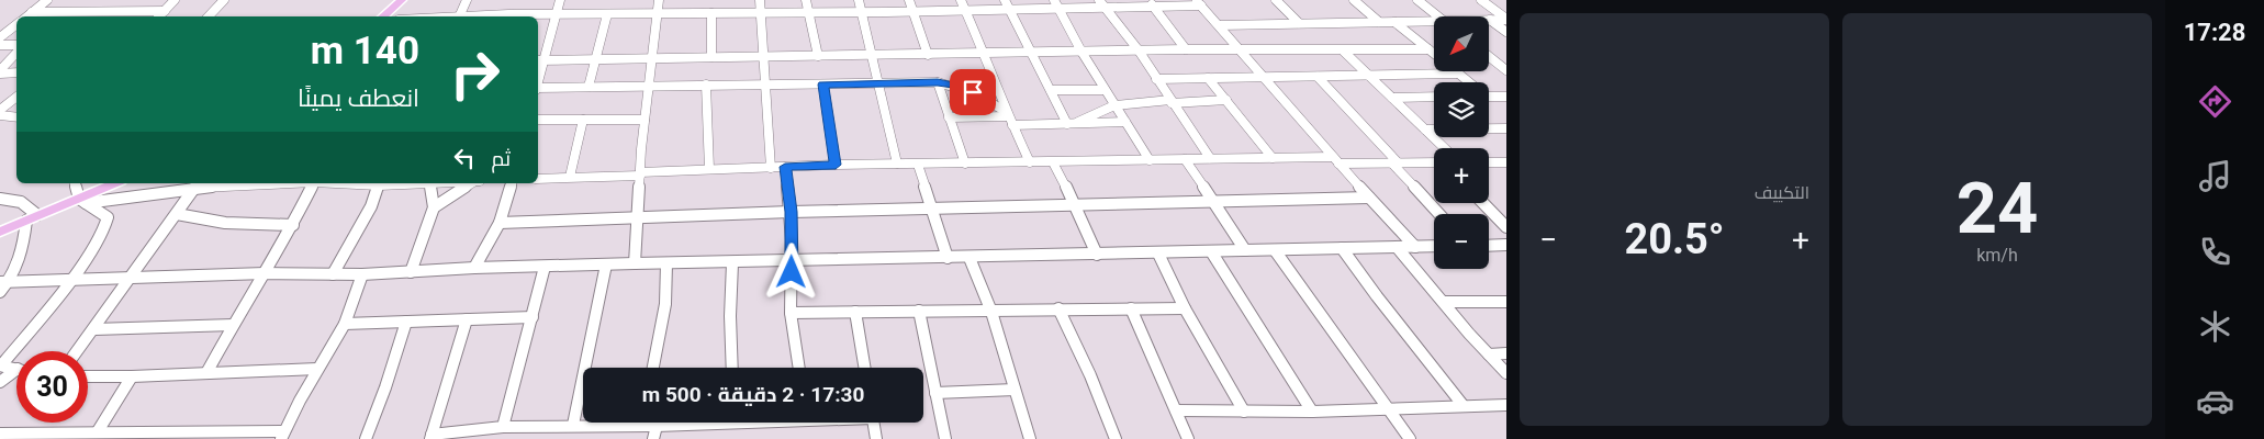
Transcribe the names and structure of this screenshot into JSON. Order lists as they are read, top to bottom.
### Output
{
  "north": "bottom left",
  "page": {
    "tabs": "17:28",
    "tile": [
      ["24", "km/h"],
      "التكييف"
    ],
    "map_buttons": ["+", "−"],
    "turn": ["140 m", "انعطف يمينًا"],
    "then": "ثم",
    "heat": ["−", "20.5°", "+"],
    "limit": "30",
    "trip": "17:30 · 2 دقيقة · 500 m"
  }
}
